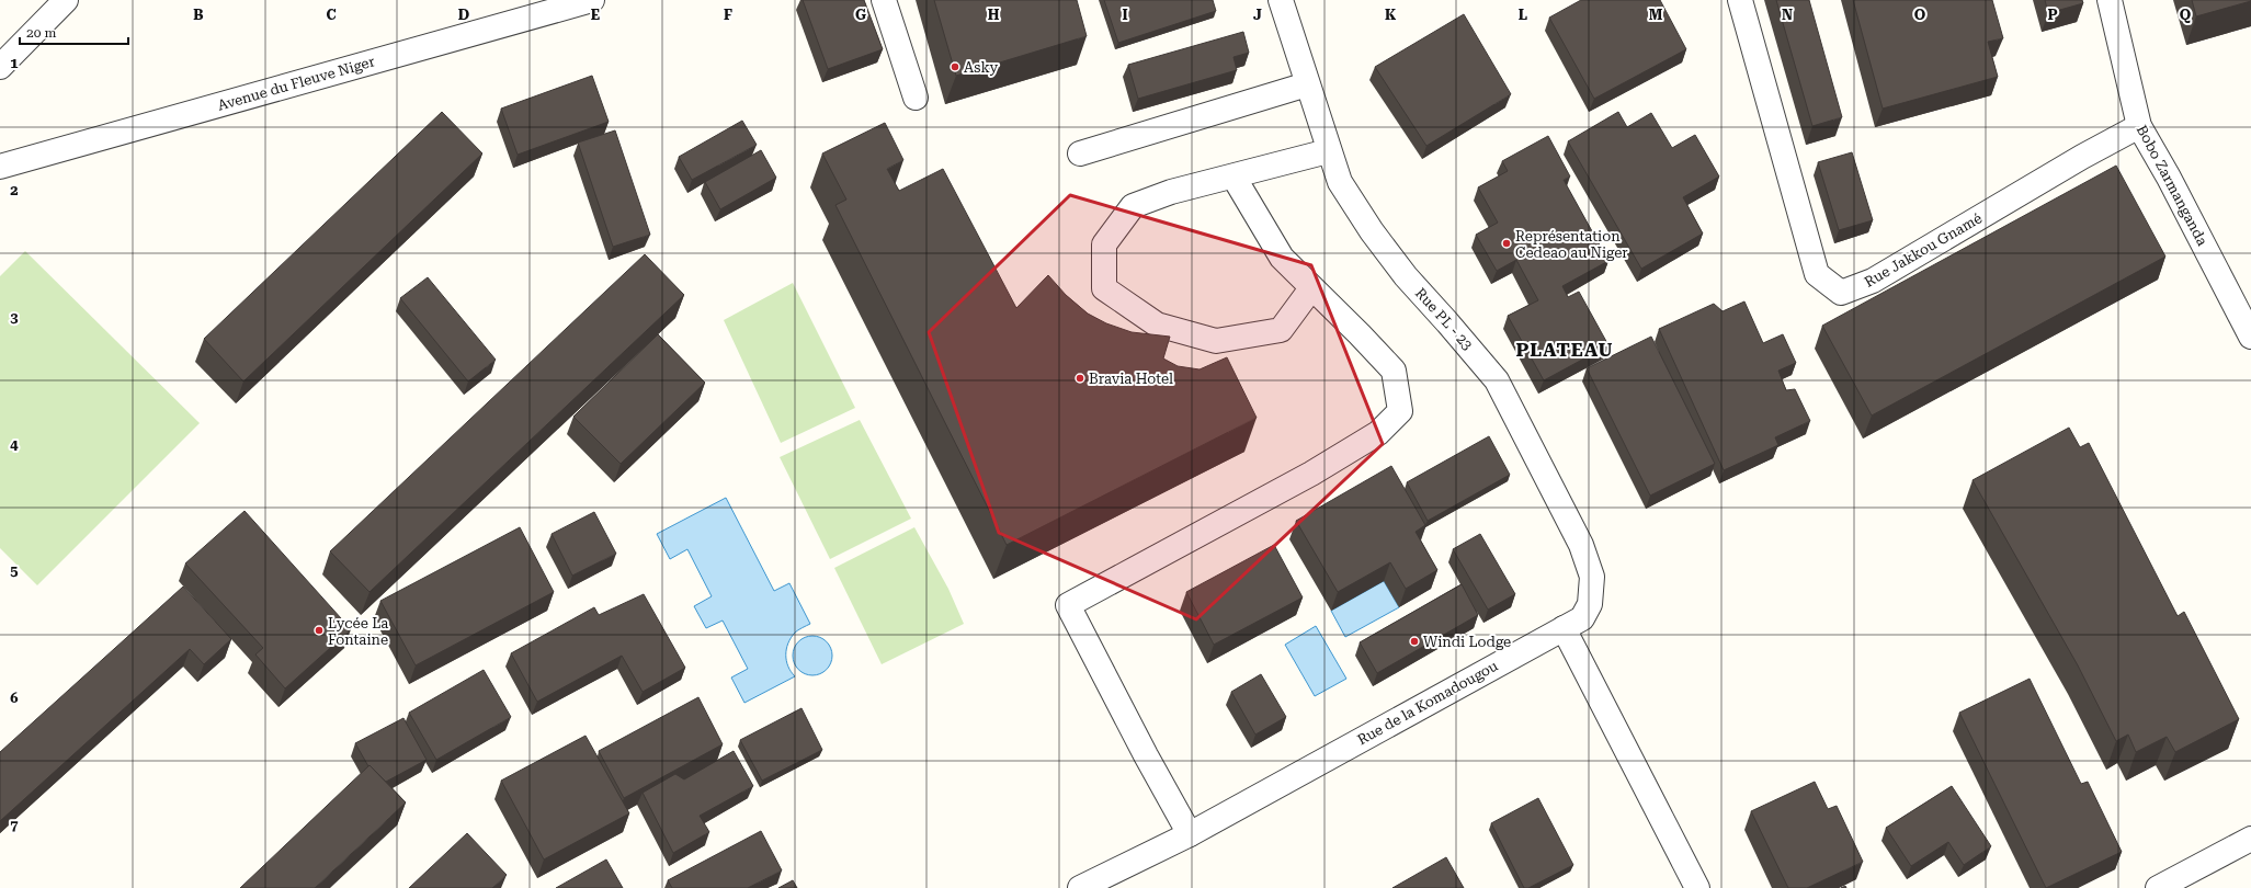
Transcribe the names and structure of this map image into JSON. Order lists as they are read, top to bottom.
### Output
{
  "streets": {
    "street": [
      "Avenue du Fleuve Niger",
      "Bobo Zarmanganda",
      "Rue Jakkou Gnamé",
      "Rue PL - 23",
      "Rue de la Komadougou"
    ]
  },
  "crossings": [
    ["Bobo Zarmanganda", "Rue Jakkou Gnamé"],
    ["Rue PL - 23", "Rue de la Komadougou"]
  ],
  "districts": ["PLATEAU"],
  "places": [
    "Asky",
    "Représentation Cedeao au Niger",
    "Bravia Hotel",
    "Lycée La Fontaine",
    "Windi Lodge"
  ],
  "scale_bar": "20 m",
  "grid": {
    "columns": [
      "B",
      "C",
      "D",
      "E",
      "F",
      "G",
      "H",
      "I",
      "J",
      "K",
      "L",
      "M",
      "N",
      "O",
      "P",
      "Q"
    ],
    "rows": [
      "1",
      "2",
      "3",
      "4",
      "5",
      "6",
      "7"
    ]
  }
}
